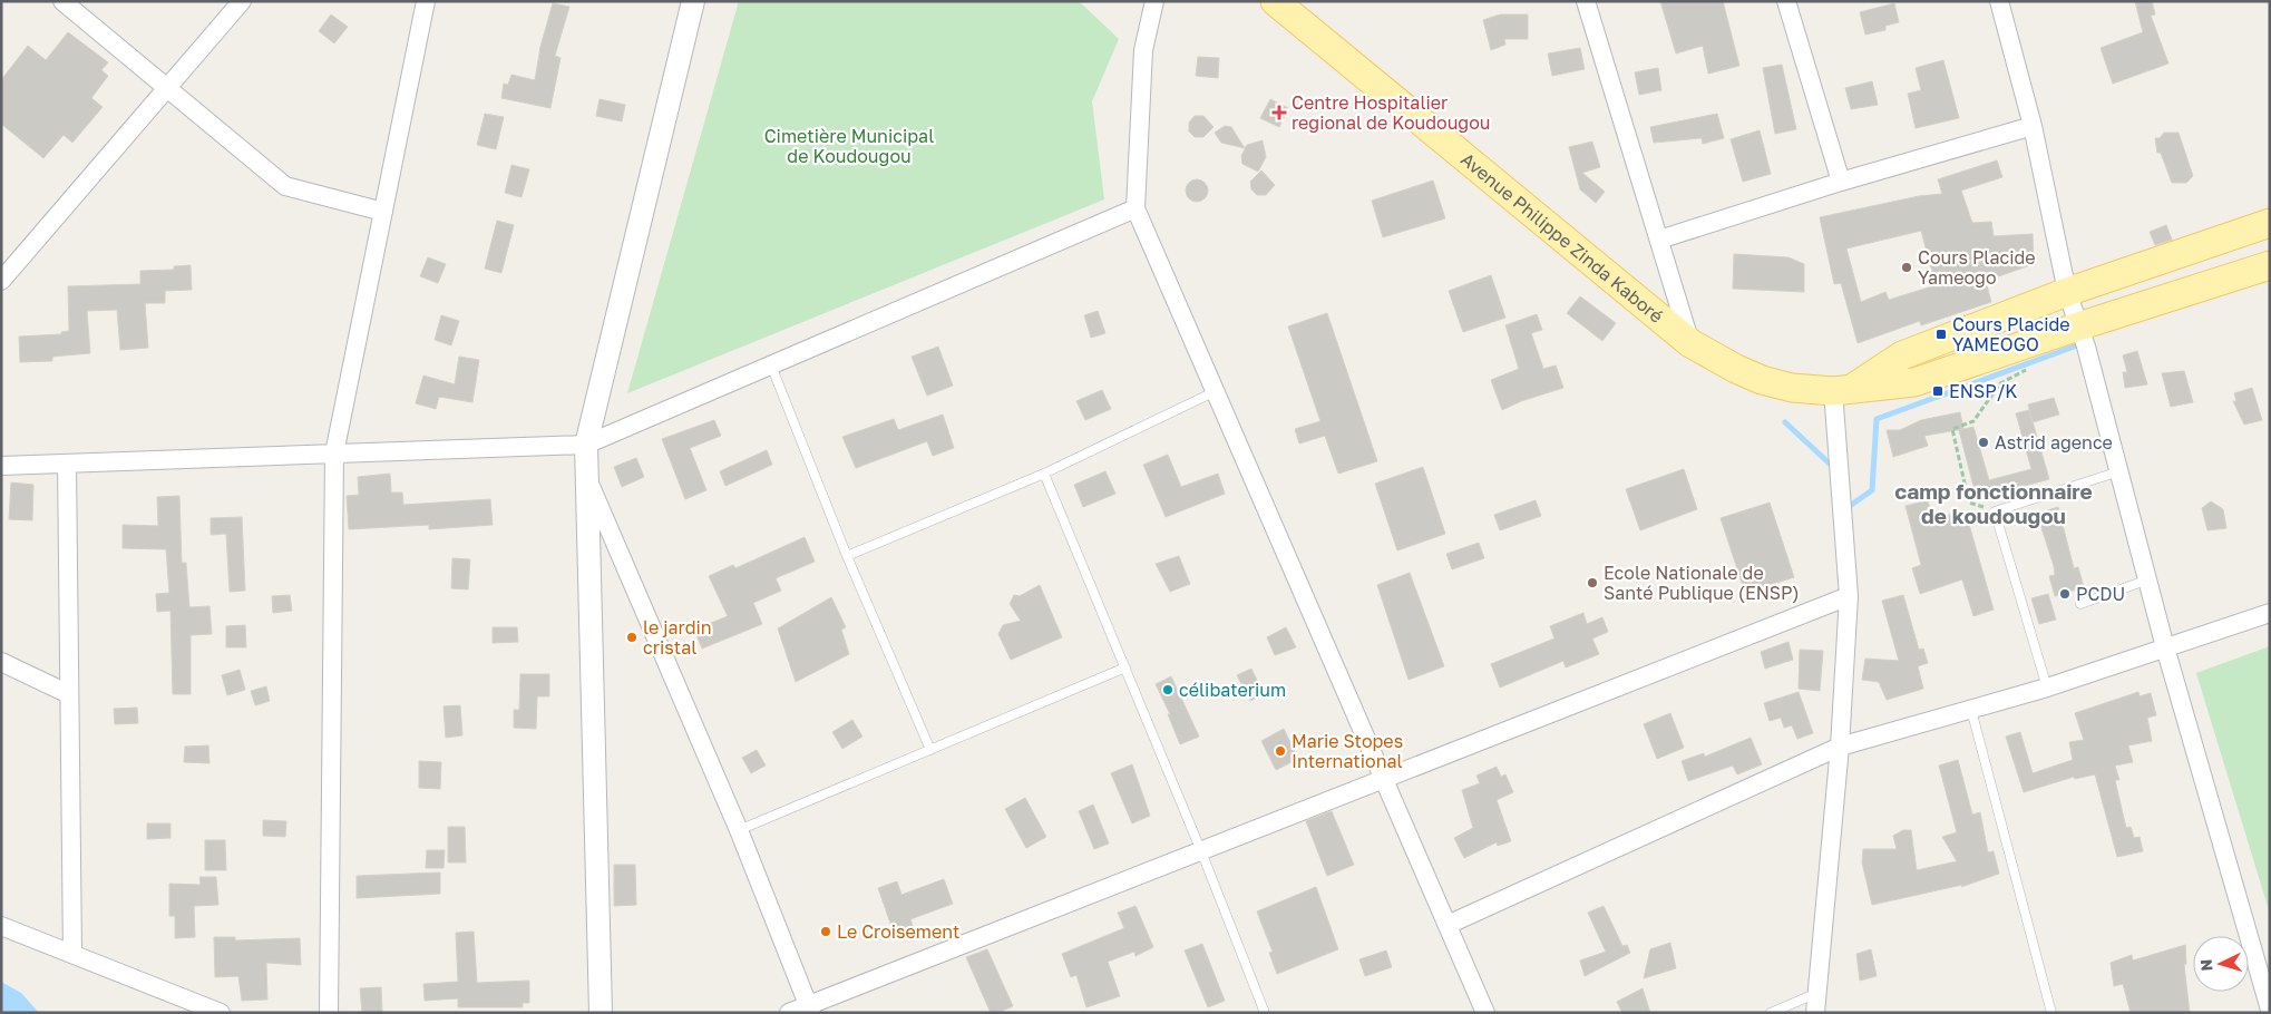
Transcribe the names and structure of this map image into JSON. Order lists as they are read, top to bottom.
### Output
{
  "streets": {
    "main road": ["Avenue Philippe Zinda Kaboré"]
  },
  "districts": ["camp fonctionnaire de koudougou"],
  "parks": ["Cimetière Municipal de Koudougou"],
  "places": {
    "health": ["Centre Hospitalier regional de Koudougou"],
    "other": [
      "Cours Placide Yameogo",
      "Astrid agence",
      "Ecole Nationale de Santé Publique (ENSP)",
      "PCDU",
      "le jardin cristal",
      "célibaterium",
      "Marie Stopes International",
      "Le Croisement"
    ],
    "transit": ["Cours Placide YAMEOGO", "ENSP/K"]
  },
  "north": "left"
}
